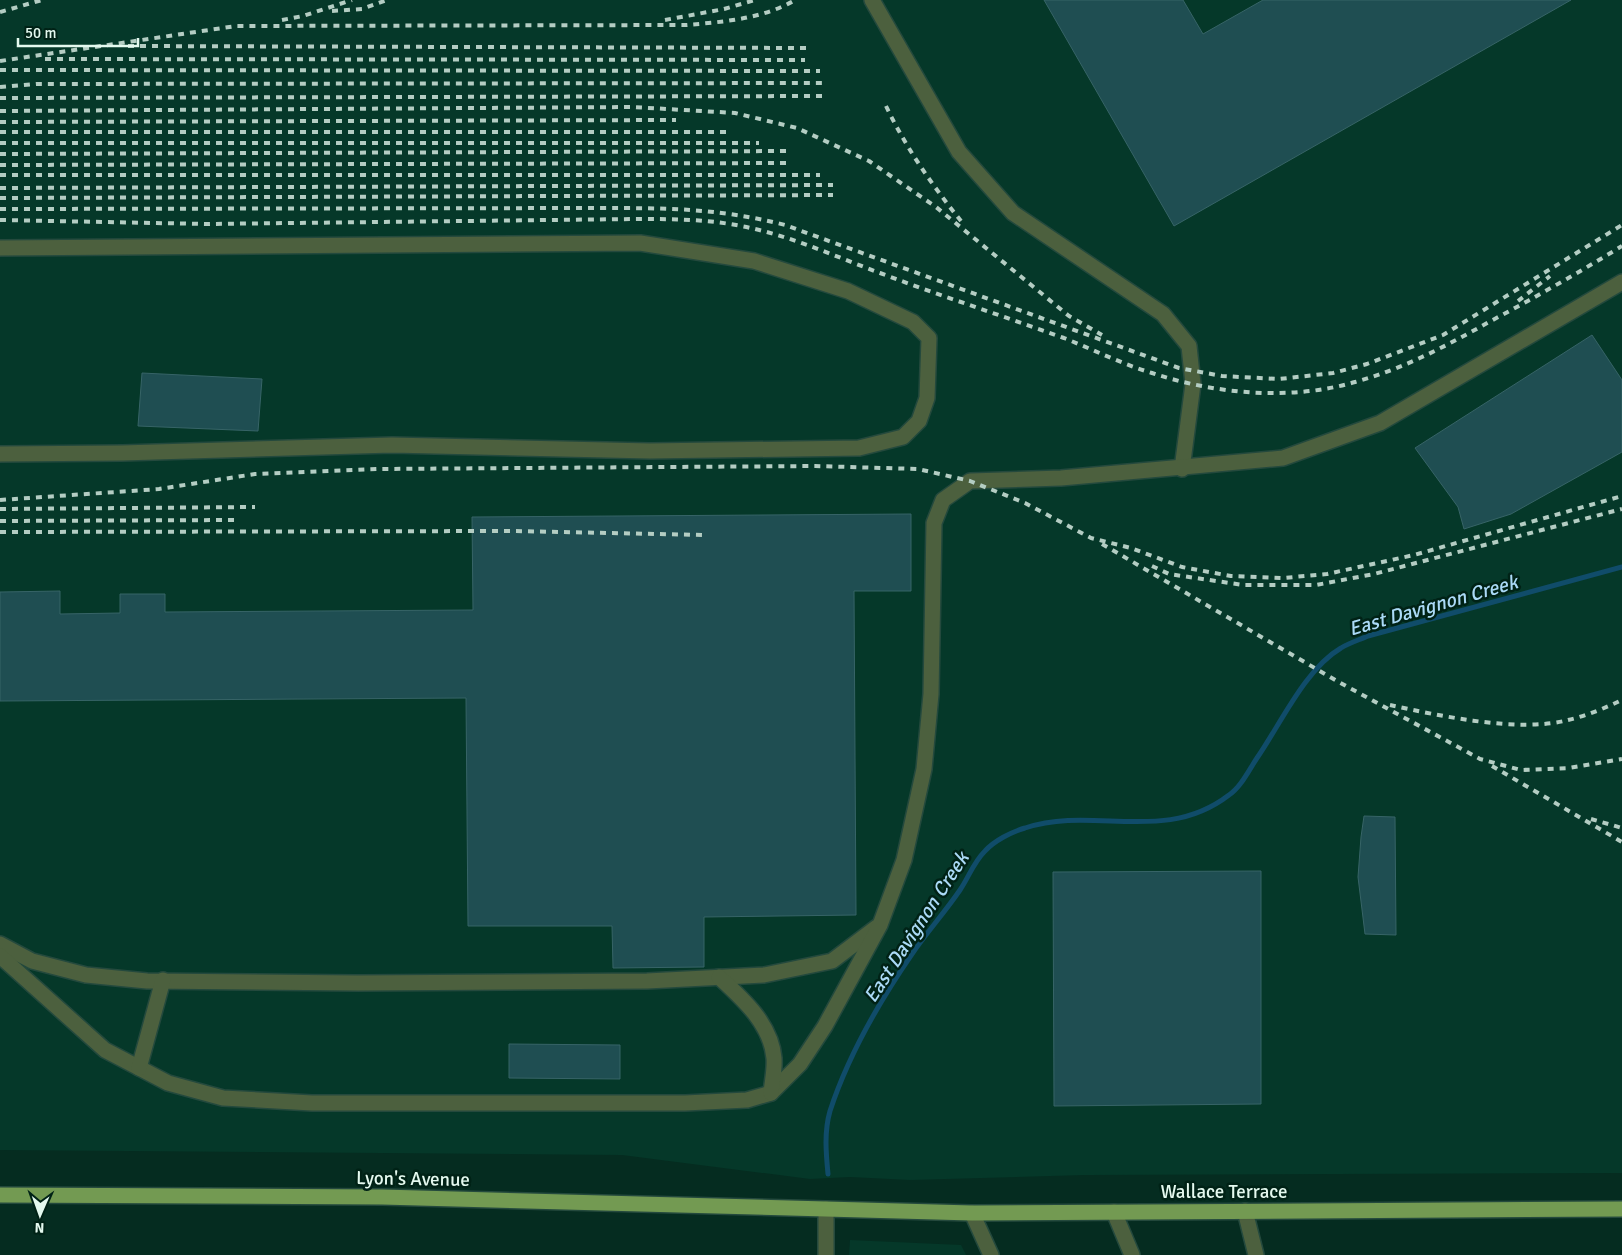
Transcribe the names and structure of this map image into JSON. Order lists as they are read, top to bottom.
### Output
{
  "streets": {
    "main road": ["Lyon's Avenue", "Wallace Terrace"]
  },
  "crossings": [
    ["Lyon's Avenue", "Wallace Terrace"]
  ],
  "water": ["East Davignon Creek"],
  "scale_bar": "50 m",
  "north": "bottom"
}
